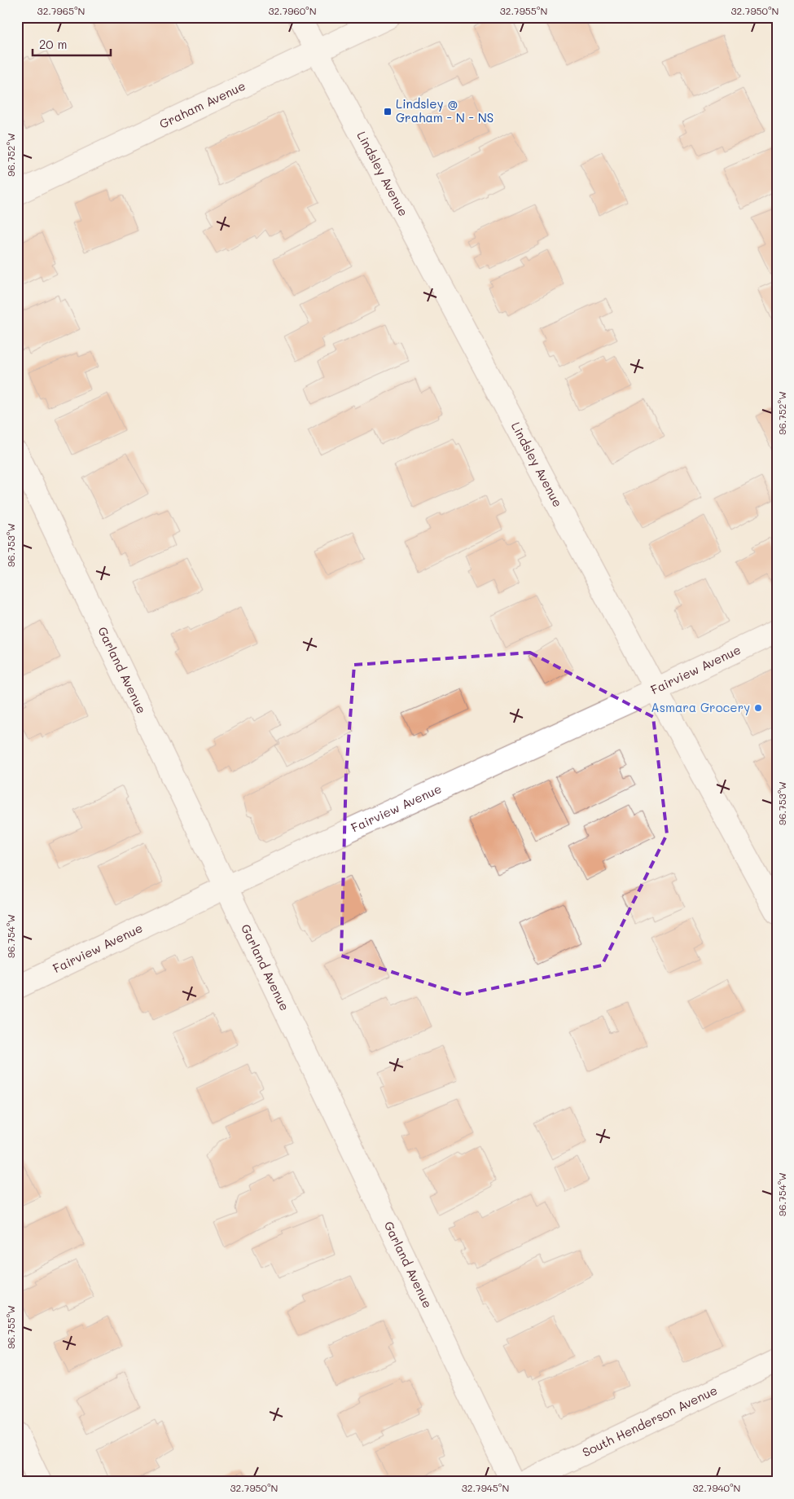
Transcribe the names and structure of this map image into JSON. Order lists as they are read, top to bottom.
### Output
{
  "streets": {
    "street": [
      "Graham Avenue",
      "Lindsley Avenue",
      "Garland Avenue",
      "Fairview Avenue",
      "South Henderson Avenue"
    ]
  },
  "crossings": [
    ["Graham Avenue", "Lindsley Avenue"],
    ["Lindsley Avenue", "Fairview Avenue"],
    ["Garland Avenue", "Fairview Avenue"]
  ],
  "places": {
    "transit": ["Lindsley @ Graham - N - NS"],
    "other": ["Asmara Grocery"]
  },
  "scale_bar": "20 m",
  "coordinates": [
    "32.7965°N",
    "32.7960°N",
    "32.7955°N",
    "32.7950°N",
    "96.752°W",
    "96.753°W",
    "96.754°W",
    "96.755°W",
    "32.7945°N",
    "32.7940°N"
  ]
}
